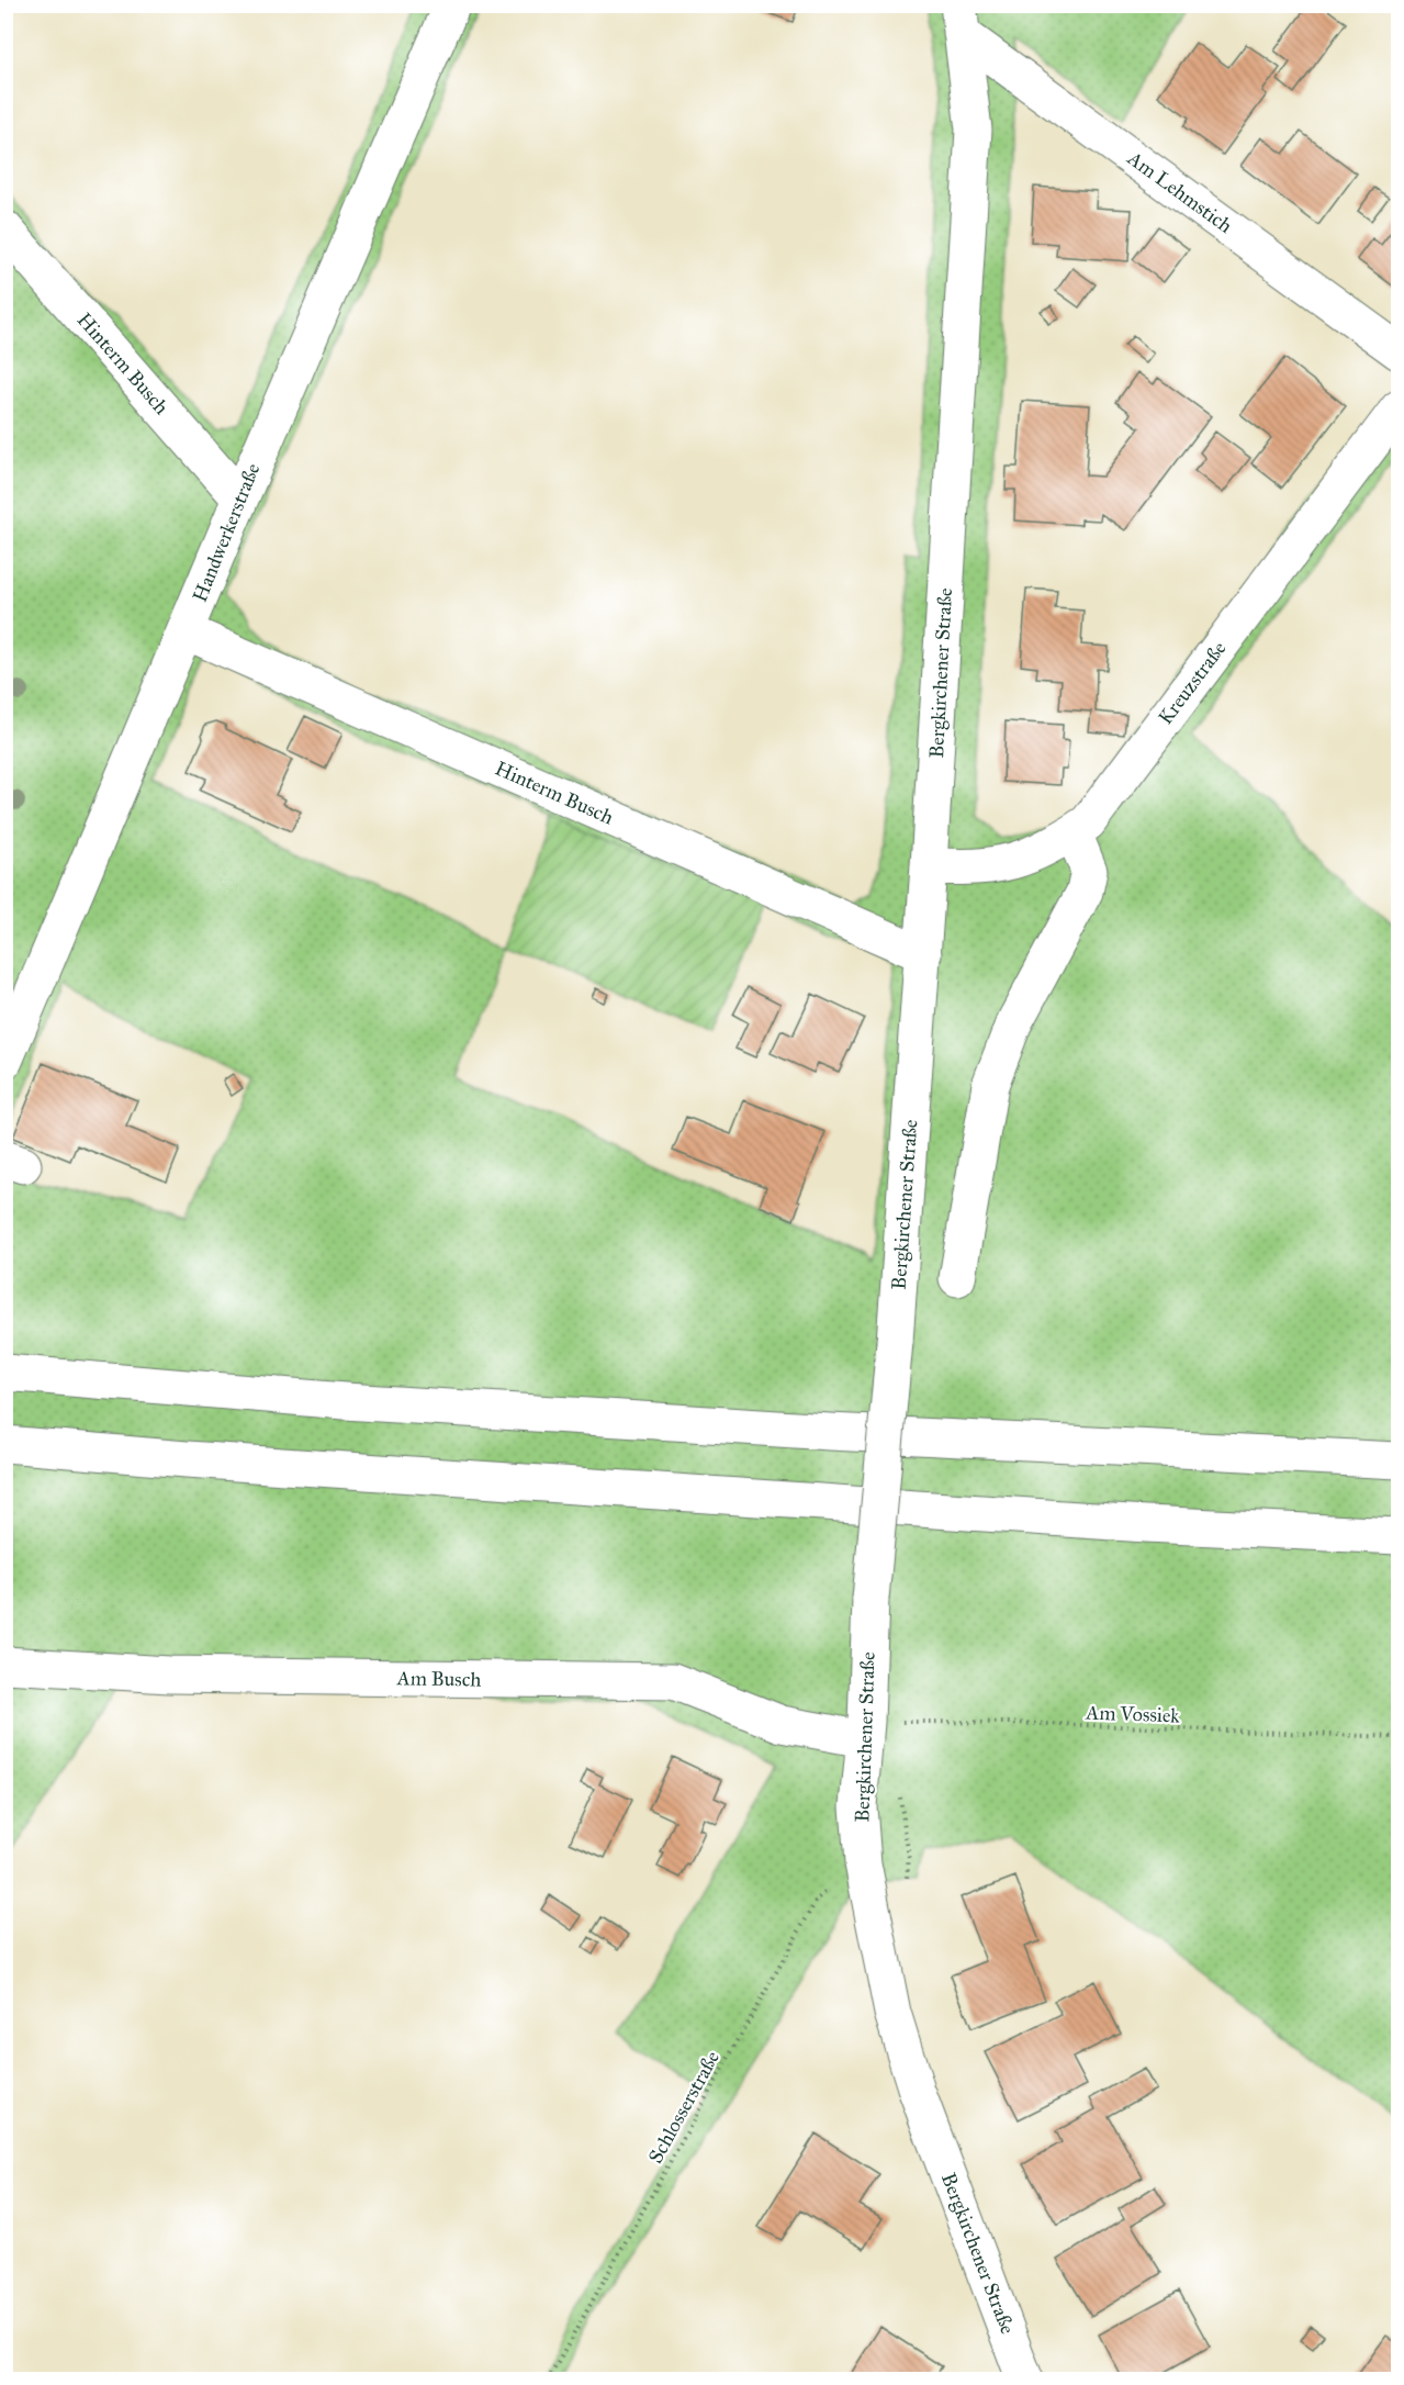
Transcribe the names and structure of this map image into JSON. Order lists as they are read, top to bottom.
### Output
{
  "streets": {
    "main road": [
      "Am Lehmstich",
      "Hinterm Busch",
      "Handwerkerstraße",
      "Bergkirchener Straße",
      "Kreuzstraße",
      "Am Busch"
    ],
    "path": ["Am Vossiek", "Schlosserstraße"]
  },
  "crossings": [
    ["Am Lehmstich", "Bergkirchener Straße"],
    ["Hinterm Busch", "Handwerkerstraße"],
    ["Hinterm Busch", "Bergkirchener Straße"],
    ["Bergkirchener Straße", "Kreuzstraße"],
    ["Bergkirchener Straße", "Am Busch"],
    ["Bergkirchener Straße", "Am Vossiek"],
    ["Bergkirchener Straße", "Schlosserstraße"],
    ["Am Busch", "Am Vossiek"]
  ]
}
